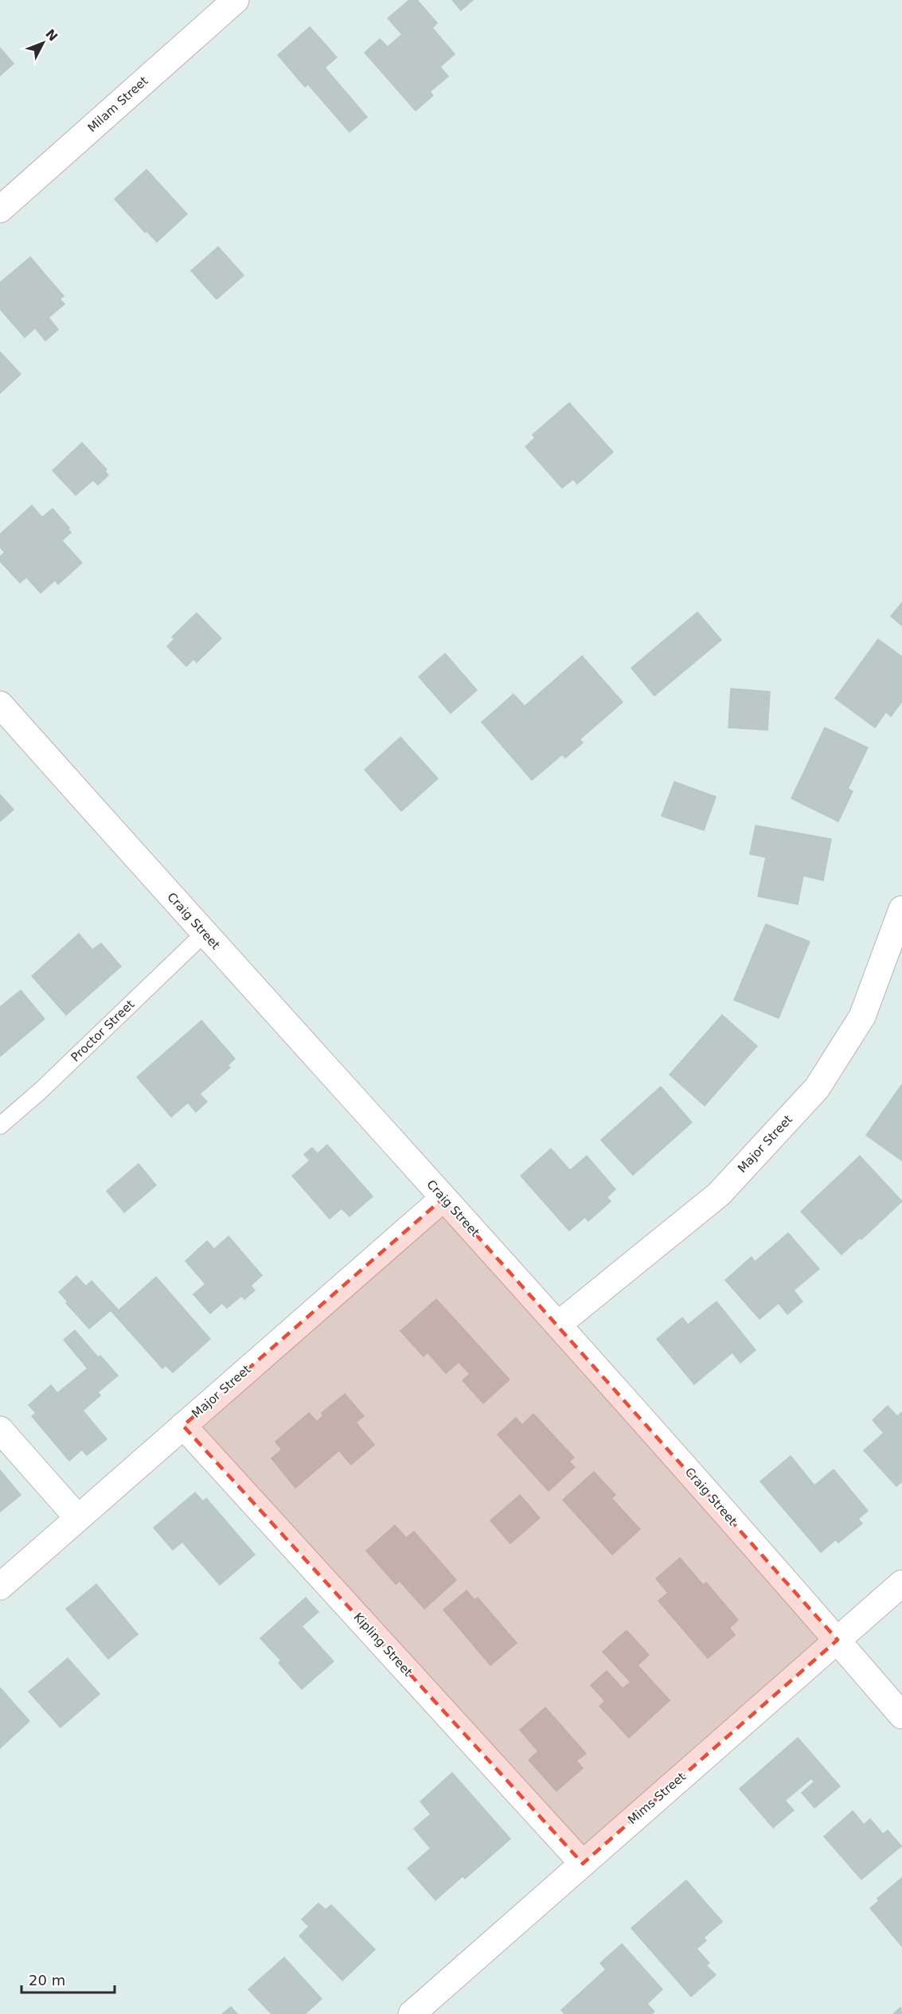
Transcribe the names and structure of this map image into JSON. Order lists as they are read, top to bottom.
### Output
{
  "streets": {
    "street": [
      "Milam Street",
      "Craig Street",
      "Major Street",
      "Kipling Street",
      "Mims Street"
    ],
    "lane": ["Proctor Street"]
  },
  "crossings": [
    ["Craig Street", "Proctor Street"],
    ["Craig Street", "Major Street"],
    ["Craig Street", "Mims Street"],
    ["Major Street", "Kipling Street"],
    ["Kipling Street", "Mims Street"]
  ],
  "scale_bar": "20 m",
  "north": "top right"
}
